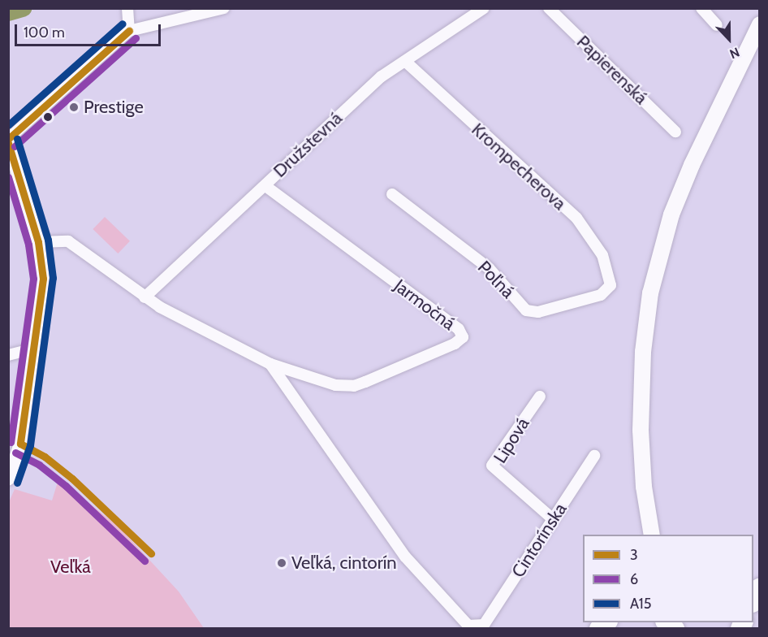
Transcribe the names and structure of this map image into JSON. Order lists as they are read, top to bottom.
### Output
{
  "streets": {
    "street": [
      "Papierenská",
      "Družstevná",
      "Krompecherova",
      "Poľná",
      "Jarmočná",
      "Lipová",
      "Cintorínska"
    ]
  },
  "crossings": [
    ["Družstevná", "Krompecherova"],
    ["Družstevná", "Jarmočná"],
    ["Krompecherova", "Poľná"],
    ["Jarmočná", "Cintorínska"],
    ["Lipová", "Cintorínska"]
  ],
  "parks": ["Veľká"],
  "places": ["Prestige", "Veľká, cintorín"],
  "lines": ["transit line A15", "transit line 3", "transit line 6"],
  "legend": ["3", "6", "A15"],
  "scale_bar": "100 m",
  "north": "bottom"
}
